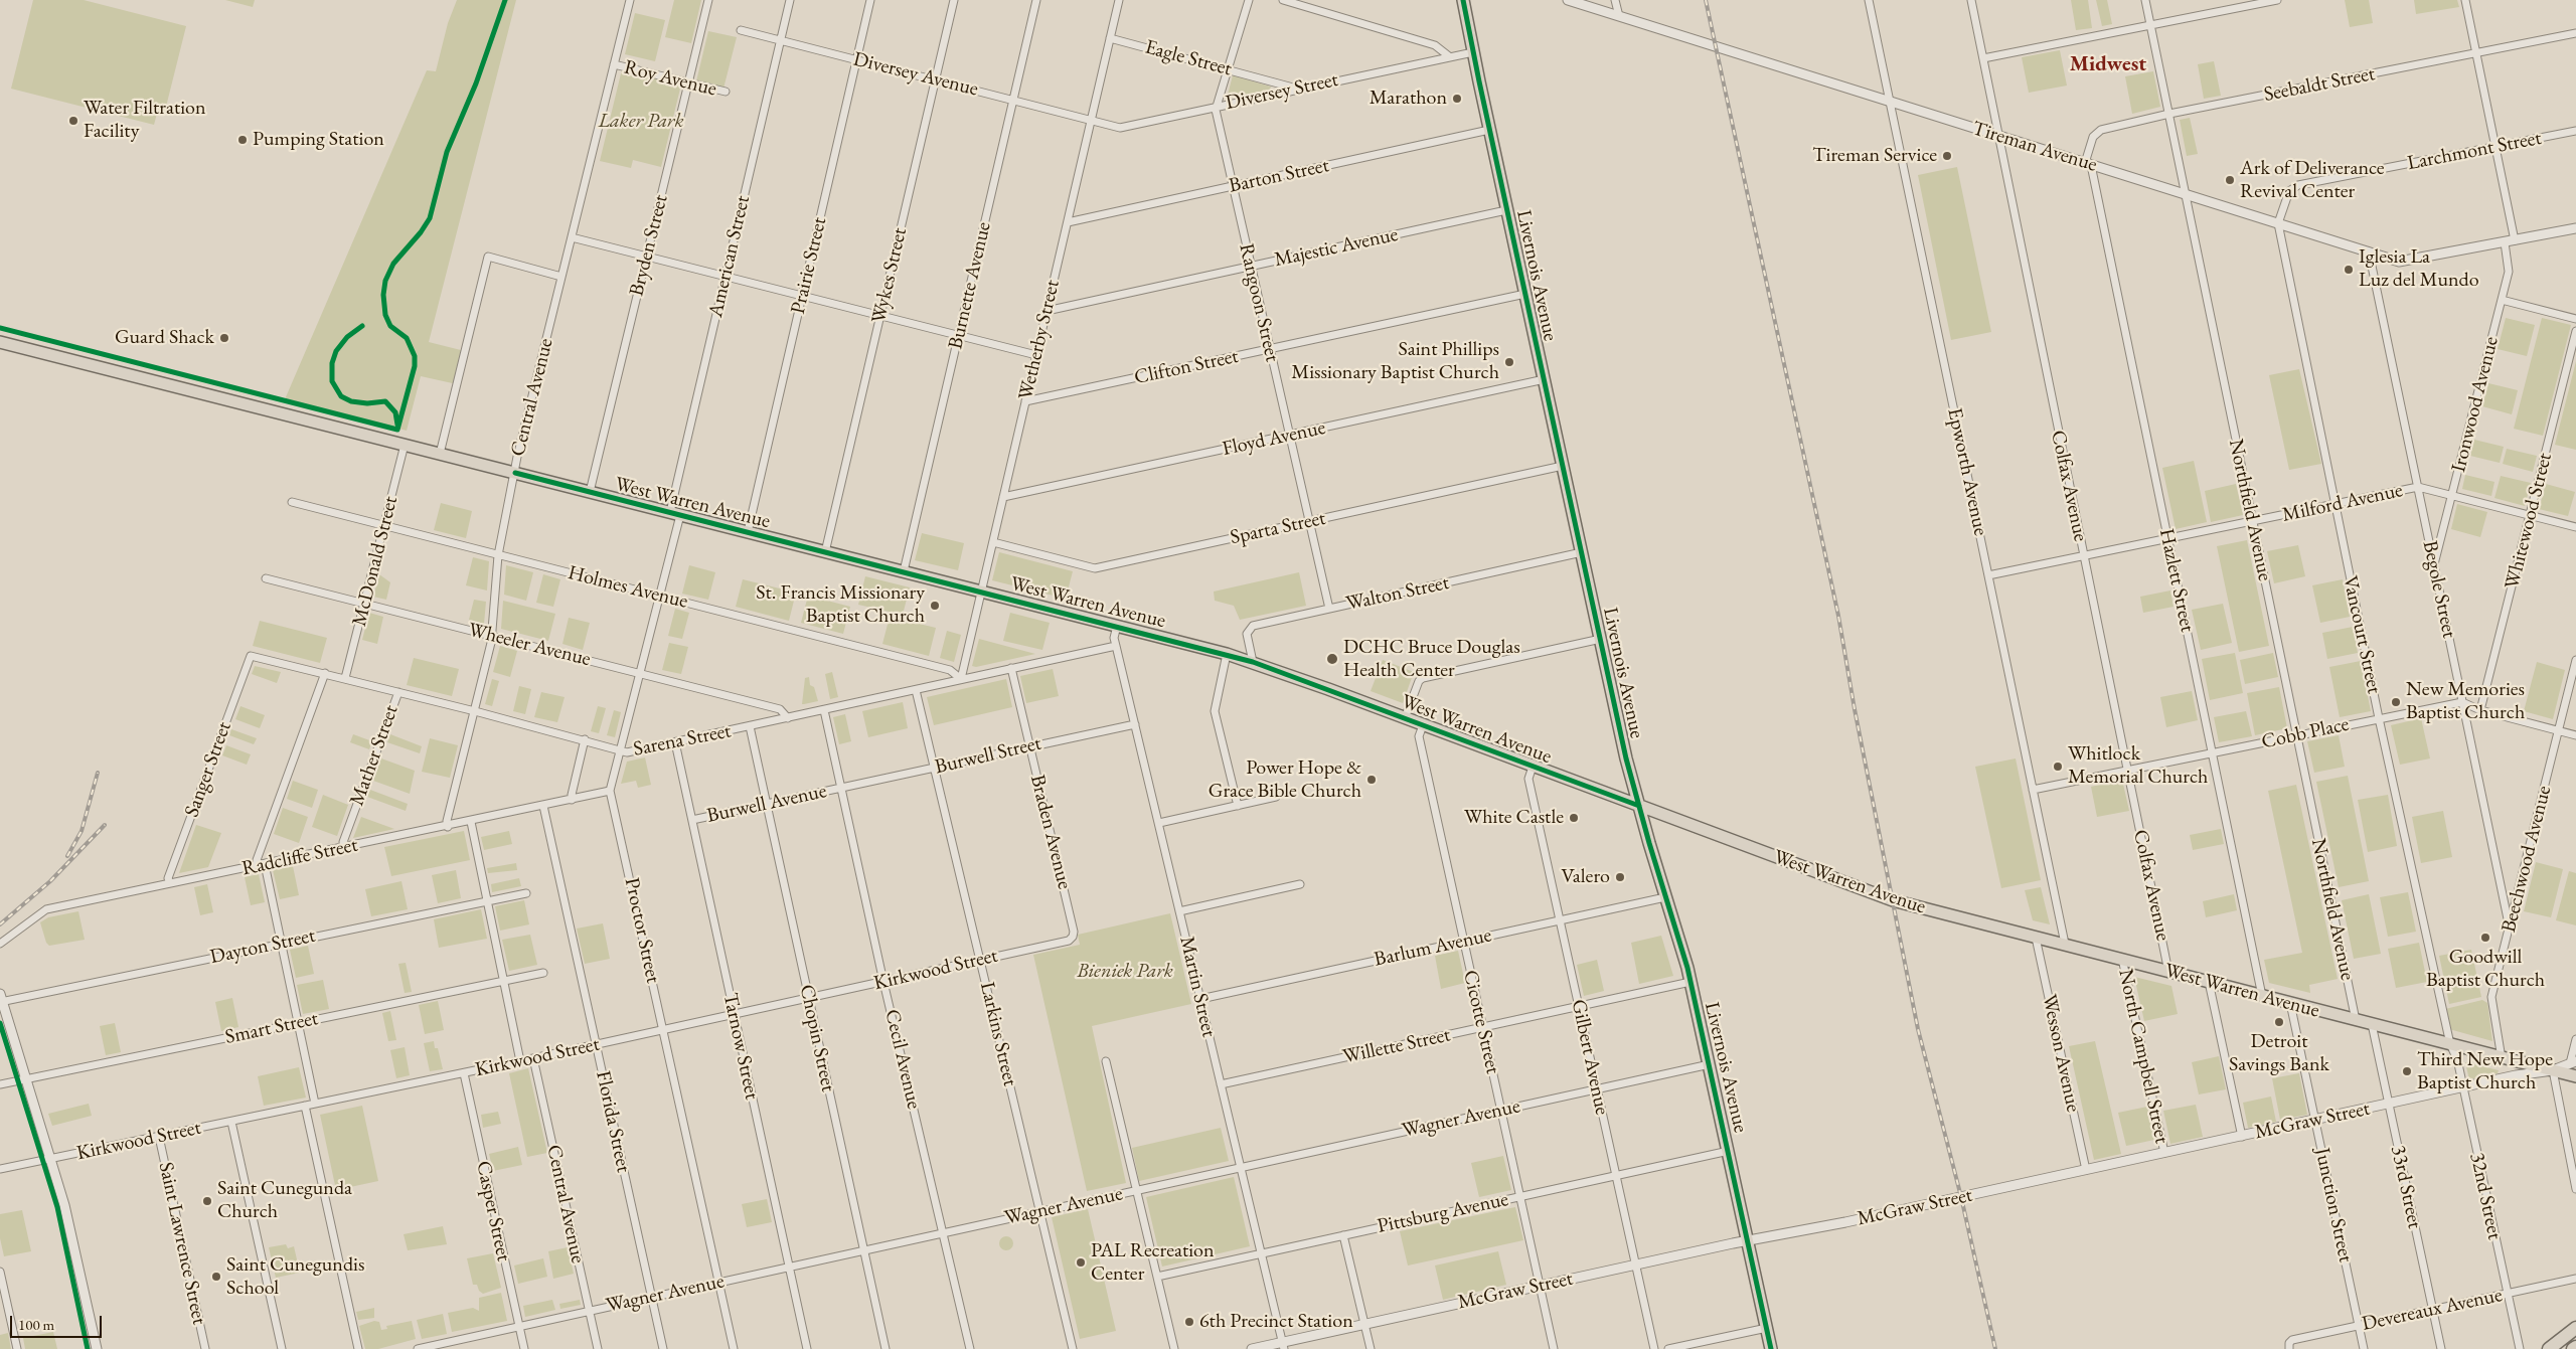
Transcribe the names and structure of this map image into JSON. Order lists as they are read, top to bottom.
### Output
{
  "streets": {
    "main road": ["Livernois Avenue", "West Warren Avenue"],
    "street": [
      "Eagle Street",
      "Diversey Avenue",
      "Roy Avenue",
      "Seebaldt Street",
      "Diversey Street",
      "Tireman Avenue",
      "Larchmont Street",
      "Barton Street",
      "Bryden Street",
      "Majestic Avenue",
      "American Street",
      "Prairie Street",
      "Wykes Street",
      "Burnette Avenue",
      "Rangoon Street",
      "Wetherby Street",
      "Clifton Street",
      "Central Avenue",
      "Ironwood Avenue",
      "Floyd Avenue",
      "Epworth Avenue",
      "Colfax Avenue",
      "Milford Avenue",
      "Northfield Avenue",
      "Whitewood Street",
      "Sparta Street",
      "McDonald Street",
      "Hazlett Street",
      "Holmes Avenue",
      "Begole Street",
      "Walton Street",
      "Vancourt Street",
      "Wheeler Avenue",
      "Cobb Place",
      "Sarena Street",
      "Mather Street",
      "Burwell Street",
      "Sanger Street",
      "Burwell Avenue",
      "Braden Avenue",
      "Radcliffe Street",
      "Beechwood Avenue",
      "Proctor Street",
      "Dayton Street",
      "Barlum Avenue",
      "Kirkwood Street",
      "Martin Street",
      "Cicotte Street",
      "Smart Street",
      "Larkins Street",
      "Chopin Street",
      "Tarnow Street",
      "Willette Street",
      "Wesson Avenue",
      "North Campbell Street",
      "Gilbert Avenue",
      "Cecil Avenue",
      "Wagner Avenue",
      "McGraw Street",
      "Florida Street",
      "33rd Street",
      "32nd Street",
      "Junction Street",
      "Casper Street",
      "Pittsburg Avenue",
      "Saint Lawrence Street",
      "Devereaux Avenue"
    ]
  },
  "crossings": [
    ["Eagle Street", "Diversey Street"],
    ["Eagle Street", "Wetherby Street"],
    ["Diversey Avenue", "Diversey Street"],
    ["Diversey Avenue", "American Street"],
    ["Diversey Avenue", "Prairie Street"],
    ["Diversey Avenue", "Wykes Street"],
    ["Diversey Avenue", "Burnette Avenue"],
    ["Diversey Avenue", "Wetherby Street"],
    ["Roy Avenue", "Bryden Street"],
    ["Roy Avenue", "Central Avenue"],
    ["Seebaldt Street", "Tireman Avenue"],
    ["Seebaldt Street", "Northfield Avenue"],
    ["Seebaldt Street", "Hazlett Street"],
    ["Diversey Street", "Livernois Avenue"],
    ["Diversey Street", "Rangoon Street"],
    ["Diversey Street", "Wetherby Street"],
    ["Tireman Avenue", "Larchmont Street"],
    ["Tireman Avenue", "Ironwood Avenue"],
    ["Tireman Avenue", "Epworth Avenue"],
    ["Tireman Avenue", "Colfax Avenue"],
    ["Tireman Avenue", "Northfield Avenue"],
    ["Tireman Avenue", "Hazlett Street"],
    ["Tireman Avenue", "Begole Street"],
    ["Tireman Avenue", "Vancourt Street"],
    ["Larchmont Street", "Vancourt Street"],
    ["Barton Street", "Livernois Avenue"],
    ["Barton Street", "Rangoon Street"],
    ["Barton Street", "Wetherby Street"],
    ["Bryden Street", "West Warren Avenue"],
    ["Majestic Avenue", "Livernois Avenue"],
    ["Majestic Avenue", "Rangoon Street"],
    ["Majestic Avenue", "Wetherby Street"],
    ["American Street", "West Warren Avenue"],
    ["American Street", "Proctor Street"],
    ["Prairie Street", "West Warren Avenue"],
    ["Wykes Street", "West Warren Avenue"],
    ["Livernois Avenue", "Clifton Street"],
    ["Livernois Avenue", "Floyd Avenue"],
    ["Livernois Avenue", "West Warren Avenue"],
    ["Livernois Avenue", "Sparta Street"],
    ["Livernois Avenue", "Walton Street"],
    ["Livernois Avenue", "Barlum Avenue"],
    ["Livernois Avenue", "Willette Street"],
    ["Livernois Avenue", "Wagner Avenue"],
    ["Livernois Avenue", "McGraw Street"],
    ["Livernois Avenue", "Pittsburg Avenue"],
    ["Burnette Avenue", "West Warren Avenue"],
    ["Rangoon Street", "Clifton Street"],
    ["Rangoon Street", "Floyd Avenue"],
    ["Rangoon Street", "Sparta Street"],
    ["Rangoon Street", "Walton Street"],
    ["Wetherby Street", "Clifton Street"],
    ["Wetherby Street", "Floyd Avenue"],
    ["Wetherby Street", "West Warren Avenue"],
    ["Wetherby Street", "Sparta Street"],
    ["Wetherby Street", "Holmes Avenue"],
    ["Wetherby Street", "Sarena Street"],
    ["Central Avenue", "West Warren Avenue"],
    ["Central Avenue", "Holmes Avenue"],
    ["Central Avenue", "Wheeler Avenue"],
    ["Central Avenue", "Sarena Street"],
    ["Central Avenue", "Radcliffe Street"],
    ["Central Avenue", "Kirkwood Street"],
    ["Central Avenue", "Wagner Avenue"],
    ["Ironwood Avenue", "Milford Avenue"],
    ["Ironwood Avenue", "Begole Street"],
    ["Epworth Avenue", "West Warren Avenue"],
    ["Epworth Avenue", "Milford Avenue"],
    ["Epworth Avenue", "Cobb Place"],
    ["Colfax Avenue", "West Warren Avenue"],
    ["Colfax Avenue", "Milford Avenue"],
    ["Colfax Avenue", "Cobb Place"],
    ["West Warren Avenue", "Northfield Avenue"],
    ["West Warren Avenue", "McDonald Street"],
    ["West Warren Avenue", "Hazlett Street"],
    ["West Warren Avenue", "Walton Street"],
    ["West Warren Avenue", "Vancourt Street"],
    ["West Warren Avenue", "Beechwood Avenue"],
    ["West Warren Avenue", "Proctor Street"],
    ["West Warren Avenue", "Martin Street"],
    ["West Warren Avenue", "Cicotte Street"],
    ["West Warren Avenue", "Wesson Avenue"],
    ["West Warren Avenue", "North Campbell Street"],
    ["West Warren Avenue", "Gilbert Avenue"],
    ["West Warren Avenue", "McGraw Street"],
    ["West Warren Avenue", "33rd Street"],
    ["West Warren Avenue", "32nd Street"],
    ["West Warren Avenue", "Junction Street"],
    ["Milford Avenue", "Northfield Avenue"],
    ["Milford Avenue", "Whitewood Street"],
    ["Milford Avenue", "Hazlett Street"],
    ["Milford Avenue", "Begole Street"],
    ["Milford Avenue", "Vancourt Street"],
    ["Northfield Avenue", "Cobb Place"],
    ["McDonald Street", "Holmes Avenue"],
    ["McDonald Street", "Wheeler Avenue"],
    ["McDonald Street", "Sarena Street"],
    ["Hazlett Street", "Cobb Place"],
    ["Holmes Avenue", "Sarena Street"],
    ["Holmes Avenue", "Proctor Street"],
    ["Begole Street", "Cobb Place"],
    ["Begole Street", "Beechwood Avenue"],
    ["Vancourt Street", "Cobb Place"],
    ["Vancourt Street", "32nd Street"],
    ["Wheeler Avenue", "Sarena Street"],
    ["Wheeler Avenue", "Proctor Street"],
    ["Sarena Street", "Mather Street"],
    ["Sarena Street", "Sanger Street"],
    ["Sarena Street", "Braden Avenue"],
    ["Sarena Street", "Proctor Street"],
    ["Sarena Street", "Martin Street"],
    ["Sarena Street", "Larkins Street"],
    ["Sarena Street", "Chopin Street"],
    ["Sarena Street", "Tarnow Street"],
    ["Sarena Street", "Cecil Avenue"],
    ["Mather Street", "Radcliffe Street"],
    ["Burwell Street", "Burwell Avenue"],
    ["Burwell Street", "Braden Avenue"],
    ["Burwell Street", "Martin Street"],
    ["Burwell Street", "Larkins Street"],
    ["Burwell Street", "Cecil Avenue"],
    ["Sanger Street", "Radcliffe Street"],
    ["Burwell Avenue", "Chopin Street"],
    ["Burwell Avenue", "Tarnow Street"],
    ["Burwell Avenue", "Cecil Avenue"],
    ["Braden Avenue", "Kirkwood Street"],
    ["Radcliffe Street", "Proctor Street"],
    ["Radcliffe Street", "Florida Street"],
    ["Proctor Street", "Kirkwood Street"],
    ["Proctor Street", "Wagner Avenue"],
    ["Barlum Avenue", "Martin Street"],
    ["Barlum Avenue", "Cicotte Street"],
    ["Barlum Avenue", "Gilbert Avenue"],
    ["Kirkwood Street", "Larkins Street"],
    ["Kirkwood Street", "Chopin Street"],
    ["Kirkwood Street", "Tarnow Street"],
    ["Kirkwood Street", "Cecil Avenue"],
    ["Kirkwood Street", "Florida Street"],
    ["Kirkwood Street", "Casper Street"],
    ["Kirkwood Street", "Saint Lawrence Street"],
    ["Martin Street", "Willette Street"],
    ["Martin Street", "Wagner Avenue"],
    ["Martin Street", "McGraw Street"],
    ["Martin Street", "Pittsburg Avenue"],
    ["Cicotte Street", "Willette Street"],
    ["Cicotte Street", "Wagner Avenue"],
    ["Cicotte Street", "McGraw Street"],
    ["Cicotte Street", "Pittsburg Avenue"],
    ["Larkins Street", "Wagner Avenue"],
    ["Chopin Street", "Wagner Avenue"],
    ["Tarnow Street", "Wagner Avenue"],
    ["Willette Street", "Gilbert Avenue"],
    ["Wesson Avenue", "McGraw Street"],
    ["North Campbell Street", "McGraw Street"],
    ["Gilbert Avenue", "Wagner Avenue"],
    ["Gilbert Avenue", "McGraw Street"],
    ["Gilbert Avenue", "Pittsburg Avenue"],
    ["Cecil Avenue", "Wagner Avenue"],
    ["Wagner Avenue", "Florida Street"],
    ["Wagner Avenue", "Casper Street"],
    ["McGraw Street", "33rd Street"],
    ["McGraw Street", "32nd Street"],
    ["McGraw Street", "Junction Street"],
    ["33rd Street", "Devereaux Avenue"],
    ["32nd Street", "Devereaux Avenue"],
    ["Junction Street", "Devereaux Avenue"]
  ],
  "districts": ["Midwest"],
  "parks": ["Laker Park", "Bieniek Park"],
  "places": [
    "Marathon",
    "Water Filtration Facility",
    "Pumping Station",
    "Tireman Service",
    "Ark of Deliverance Revival Center",
    "Iglesia La Luz del Mundo",
    "Guard Shack",
    "Saint Phillips Missionary Baptist Church",
    "St. Francis Missionary Baptist Church",
    "DCHC Bruce Douglas Health Center",
    "New Memories Baptist Church",
    "Whitlock Memorial Church",
    "Power Hope & Grace Bible Church",
    "White Castle",
    "Valero",
    "Goodwill Baptist Church",
    "Detroit Savings Bank",
    "Third New Hope Baptist Church",
    "Saint Cunegunda Church",
    "PAL Recreation Center",
    "Saint Cunegundis School",
    "6th Precinct Station"
  ],
  "scale_bar": "100 m"
}
